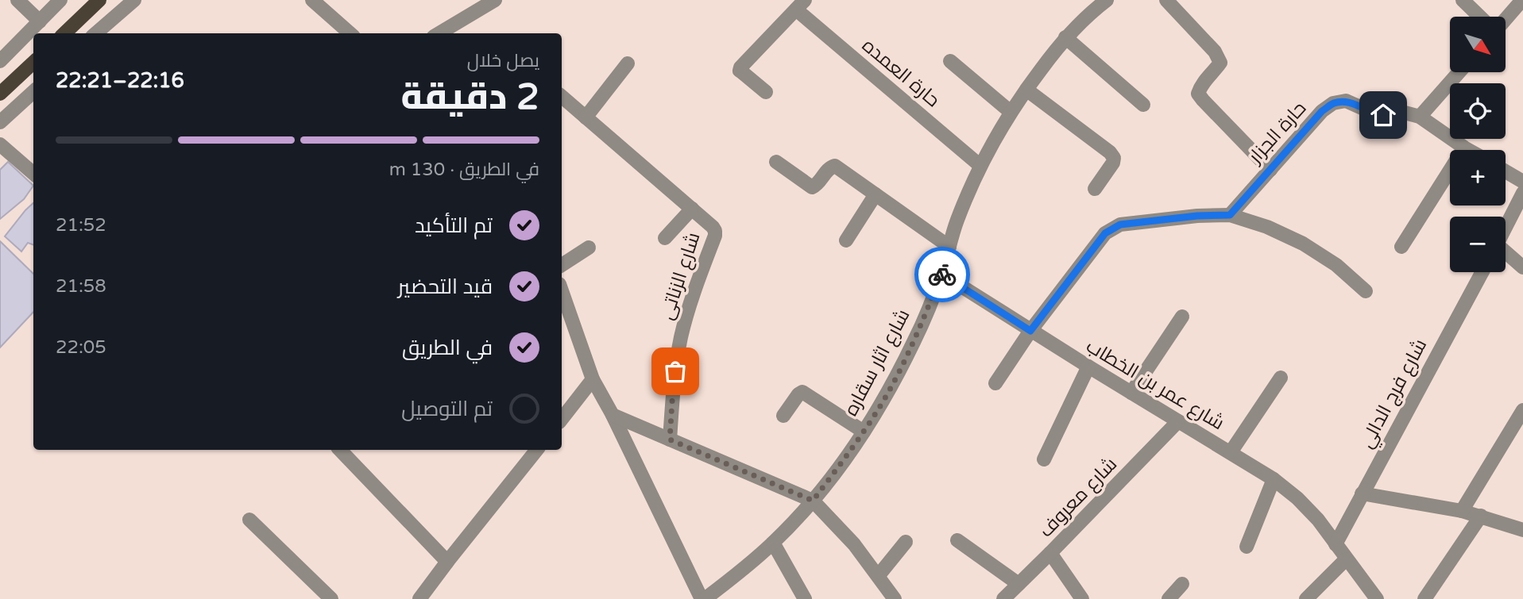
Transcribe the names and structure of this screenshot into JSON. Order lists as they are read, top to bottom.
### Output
{
  "streets": {
    "street": [
      "حارة العمده",
      "حارة الجزار",
      "شارع الزناتى",
      "شارع اثار سقاره",
      "شارع عمر بن الخطاب",
      "شارع فرج الدالي",
      "شارع معروف"
    ]
  },
  "crossings": [
    ["حارة العمده", "شارع اثار سقاره"],
    ["شارع اثار سقاره", "شارع عمر بن الخطاب"],
    ["شارع عمر بن الخطاب", "شارع فرج الدالي"],
    ["شارع عمر بن الخطاب", "شارع معروف"]
  ],
  "north": "bottom right",
  "page": {
    "map_buttons": ["+", "−"],
    "heading": ["2 دقيقة", "يصل خلال", "22:16–22:21"],
    "bar": "في الطريق · 130 m",
    "list": [
      ["تم التأكيد", "21:52"],
      ["قيد التحضير", "21:58"],
      ["في الطريق", "22:05"],
      "تم التوصيل"
    ]
  }
}
